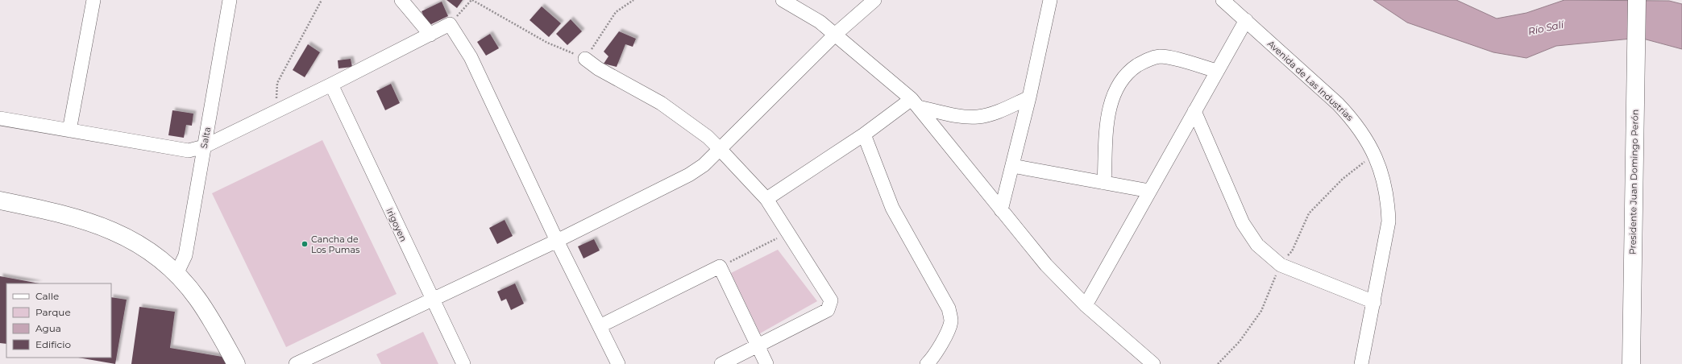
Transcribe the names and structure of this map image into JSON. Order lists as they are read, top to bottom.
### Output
{
  "streets": {
    "main road": ["Presidente Juan Domingo Perón"],
    "street": ["Avenida de Las Industrias", "Salta", "Irigoyen"]
  },
  "water": ["Río Salí"],
  "places": ["Cancha de Los Pumas"],
  "legend": [
    "Calle",
    "Parque",
    "Agua",
    "Edificio"
  ]
}
